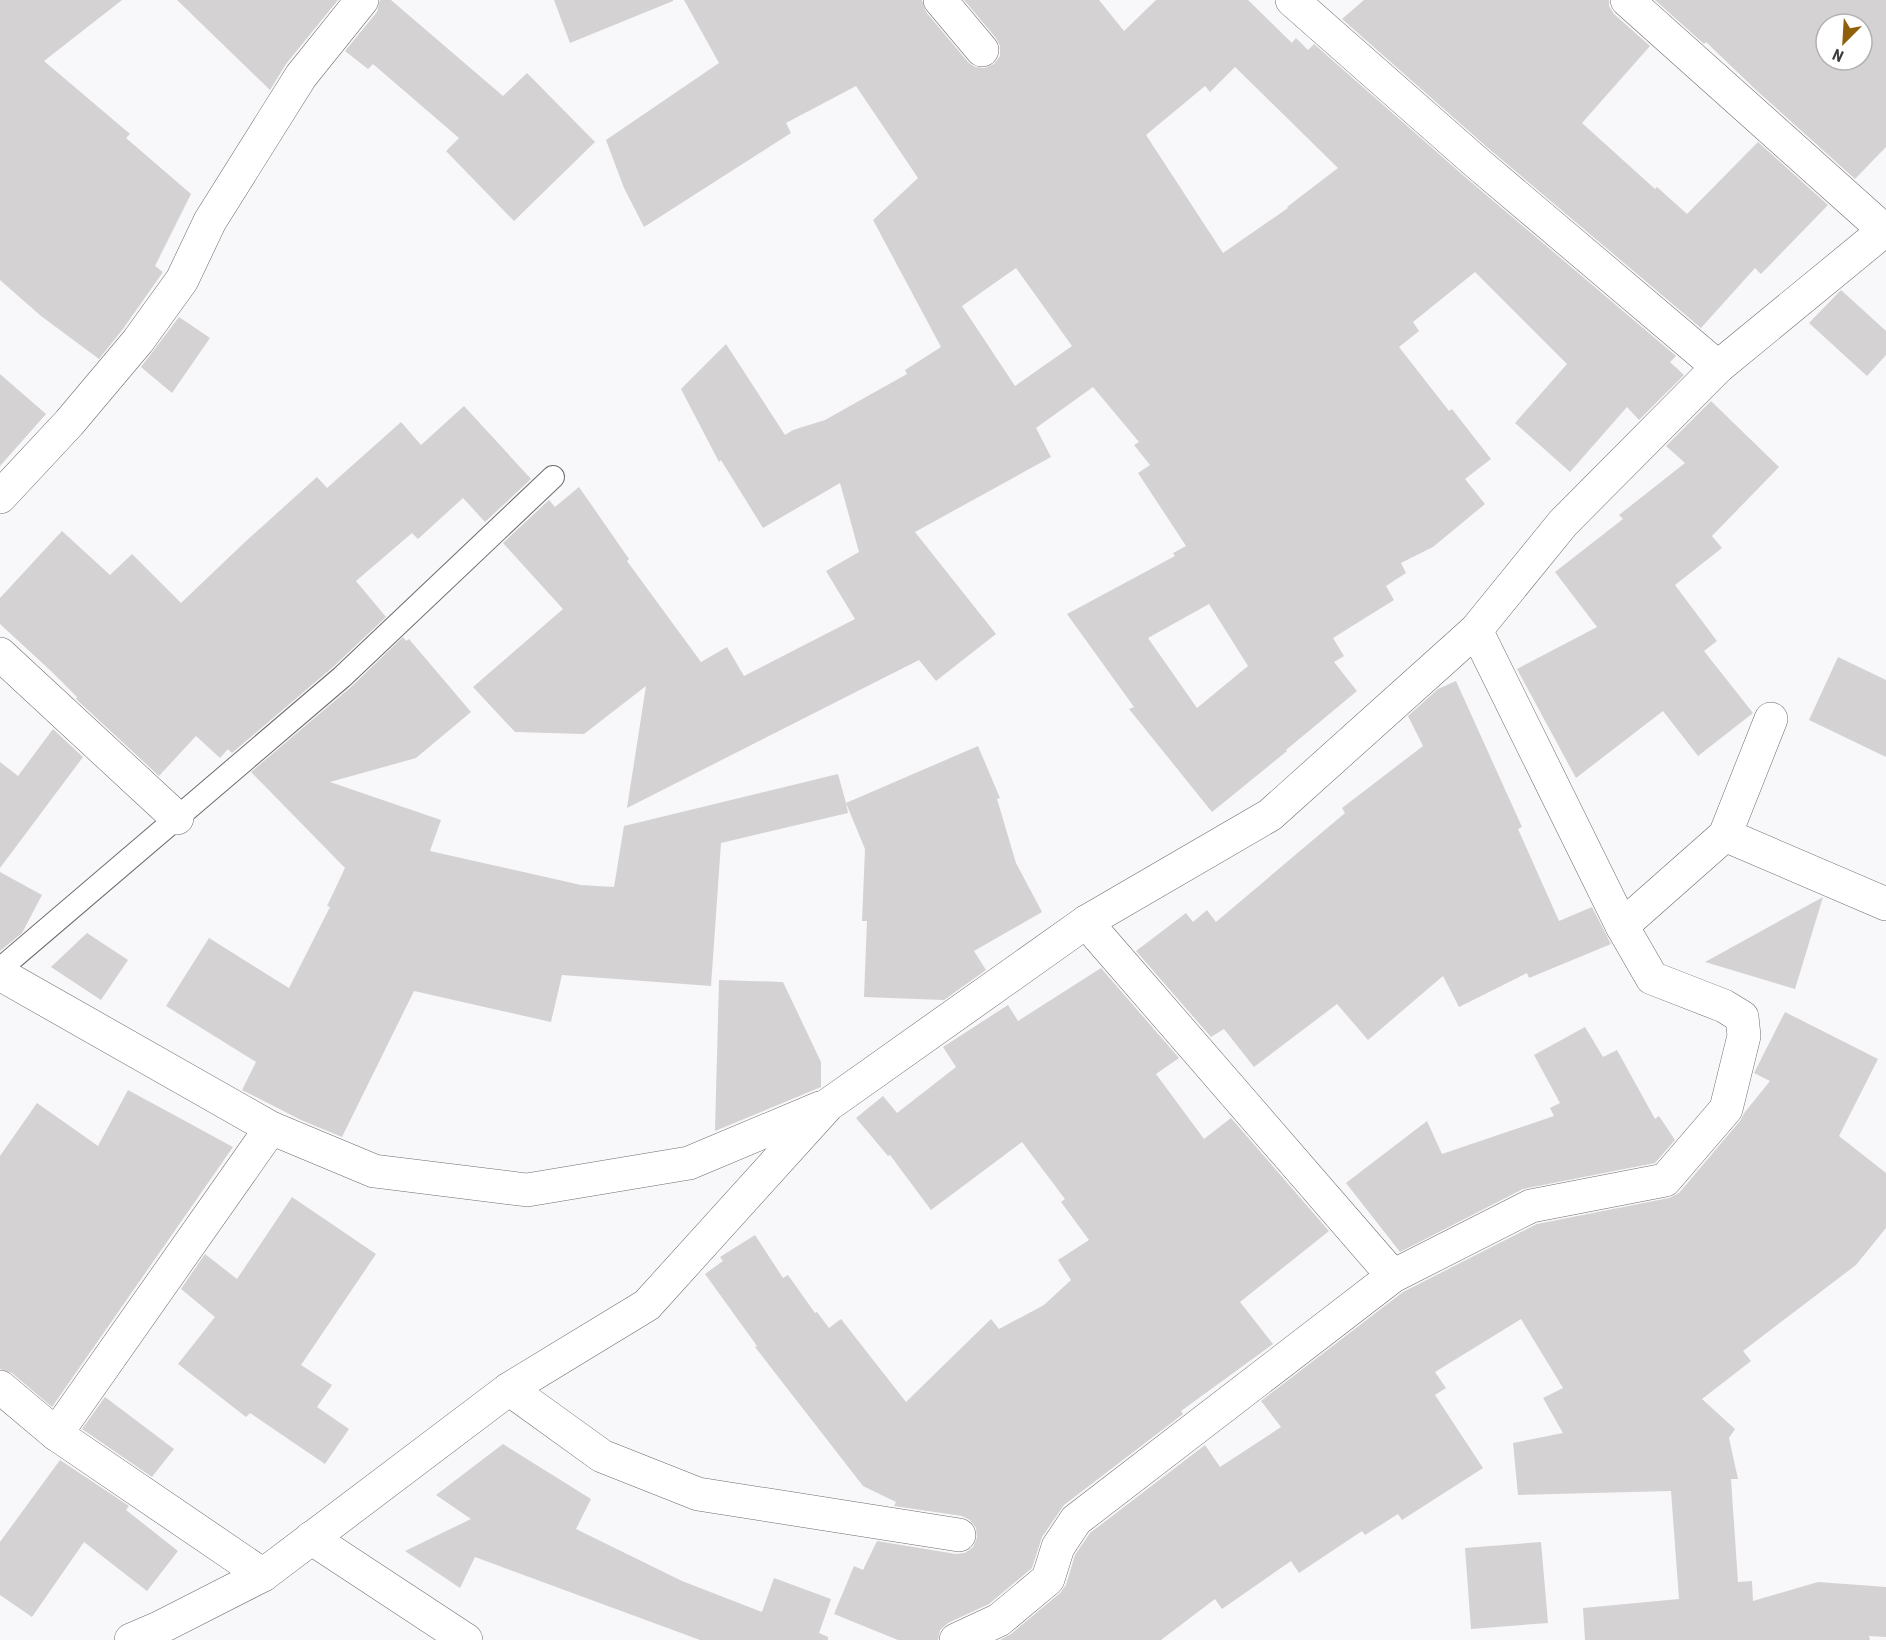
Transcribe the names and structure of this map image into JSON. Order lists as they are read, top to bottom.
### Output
{
  "north": "bottom left"
}
